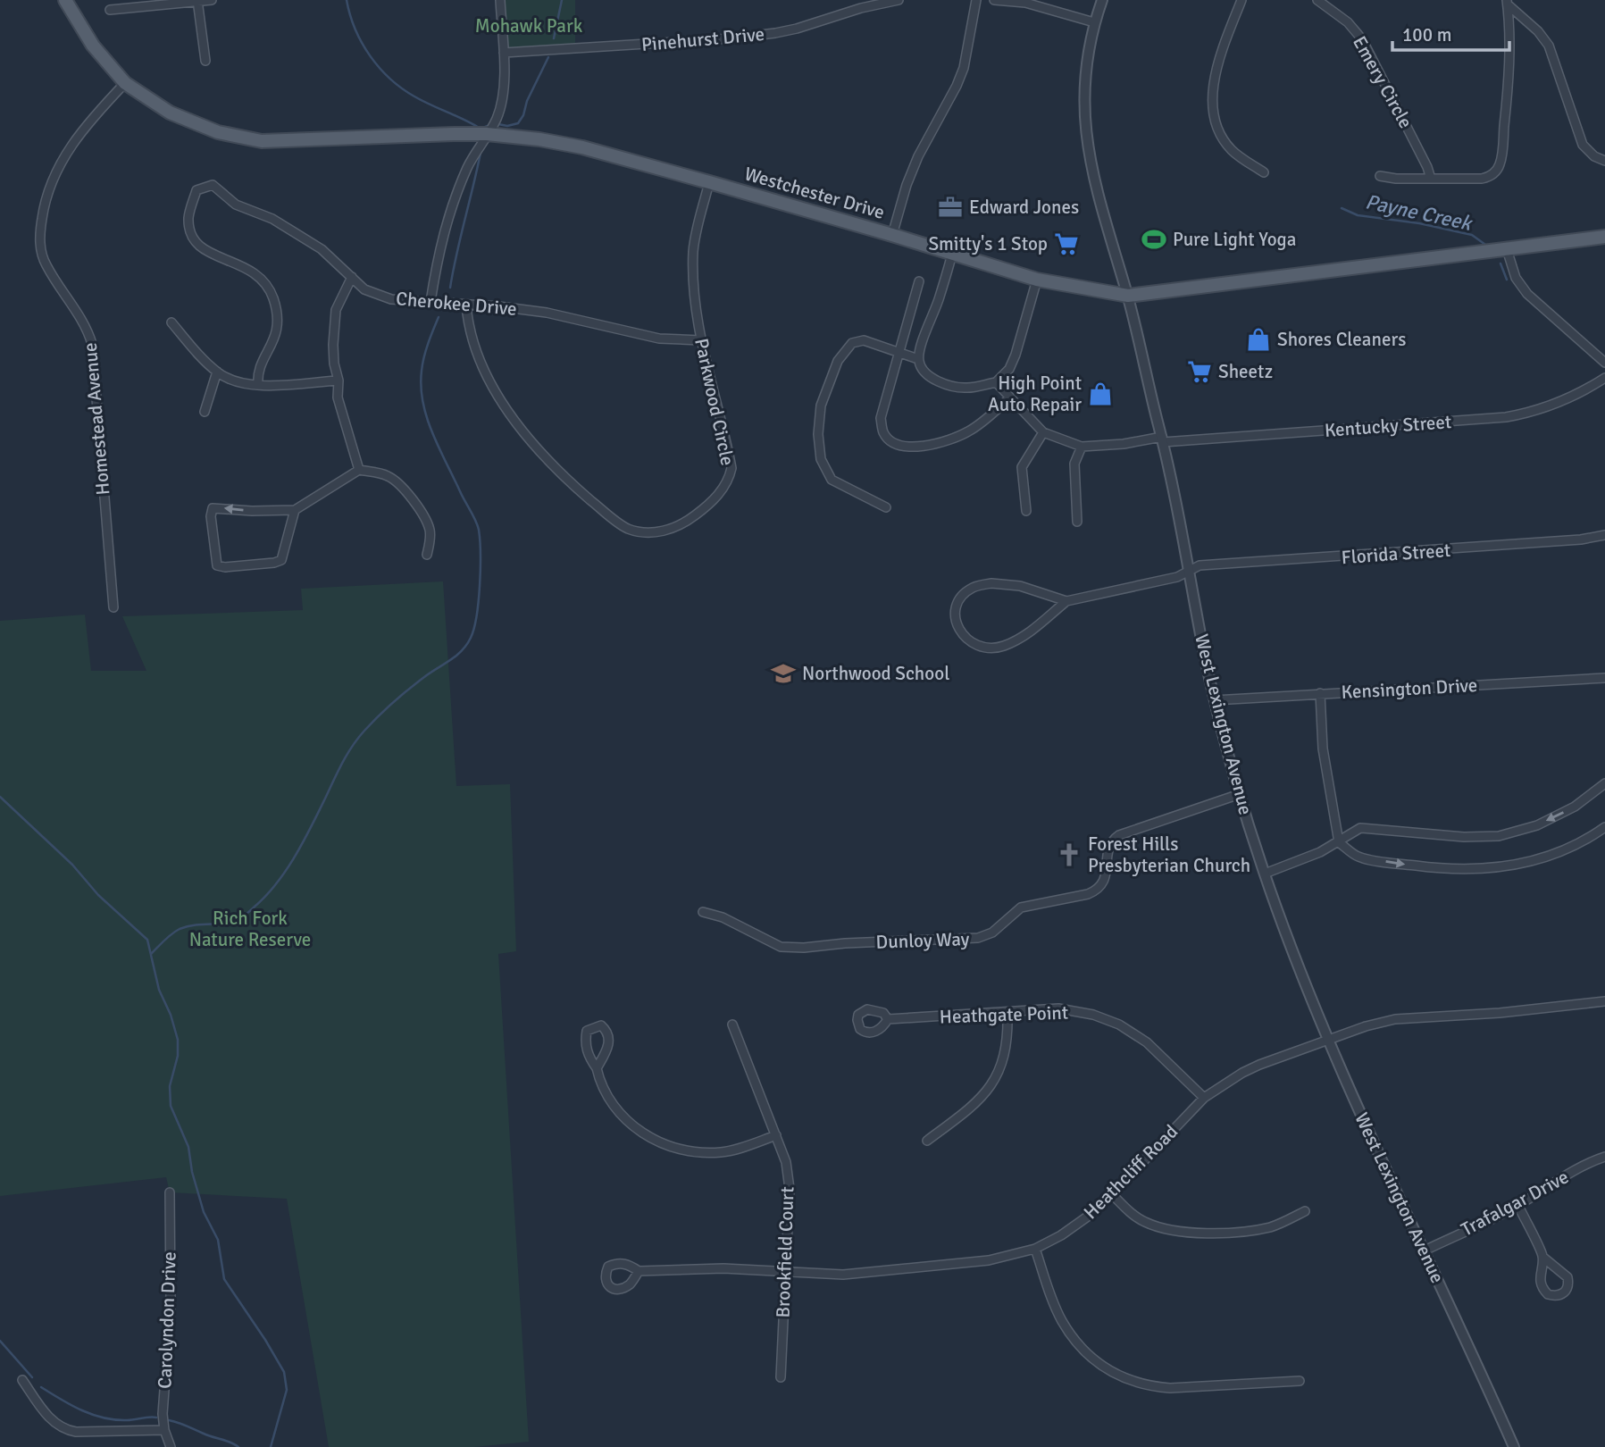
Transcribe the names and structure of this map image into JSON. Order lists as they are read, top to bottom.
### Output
{
  "streets": {
    "main road": ["Westchester Drive"],
    "street": [
      "Pinehurst Drive",
      "Emery Circle",
      "Cherokee Drive",
      "Parkwood Circle",
      "Homestead Avenue",
      "Kentucky Street",
      "Florida Street",
      "Kensington Drive",
      "West Lexington Avenue",
      "Dunloy Way",
      "Heathgate Point",
      "Heathcliff Road",
      "Trafalgar Drive",
      "Brookfield Court",
      "Carolyndon Drive"
    ]
  },
  "crossings": [
    ["Westchester Drive", "Parkwood Circle"],
    ["Westchester Drive", "Homestead Avenue"],
    ["Westchester Drive", "West Lexington Avenue"],
    ["Cherokee Drive", "Parkwood Circle"],
    ["Kentucky Street", "West Lexington Avenue"],
    ["Florida Street", "West Lexington Avenue"],
    ["Kensington Drive", "West Lexington Avenue"],
    ["West Lexington Avenue", "Dunloy Way"],
    ["West Lexington Avenue", "Heathcliff Road"],
    ["West Lexington Avenue", "Trafalgar Drive"],
    ["Heathgate Point", "Heathcliff Road"],
    ["Heathcliff Road", "Brookfield Court"]
  ],
  "water": ["Payne Creek"],
  "parks": ["Mohawk Park", "Rich Fork Nature Reserve"],
  "places": {
    "office": ["Edward Jones"],
    "sports": ["Pure Light Yoga"],
    "supermarket": ["Smitty's 1 Stop", "Sheetz"],
    "shop": ["Shores Cleaners", "High Point Auto Repair"],
    "school or university": ["Northwood School"],
    "church": ["Forest Hills Presbyterian Church"]
  },
  "scale_bar": "100 m"
}
